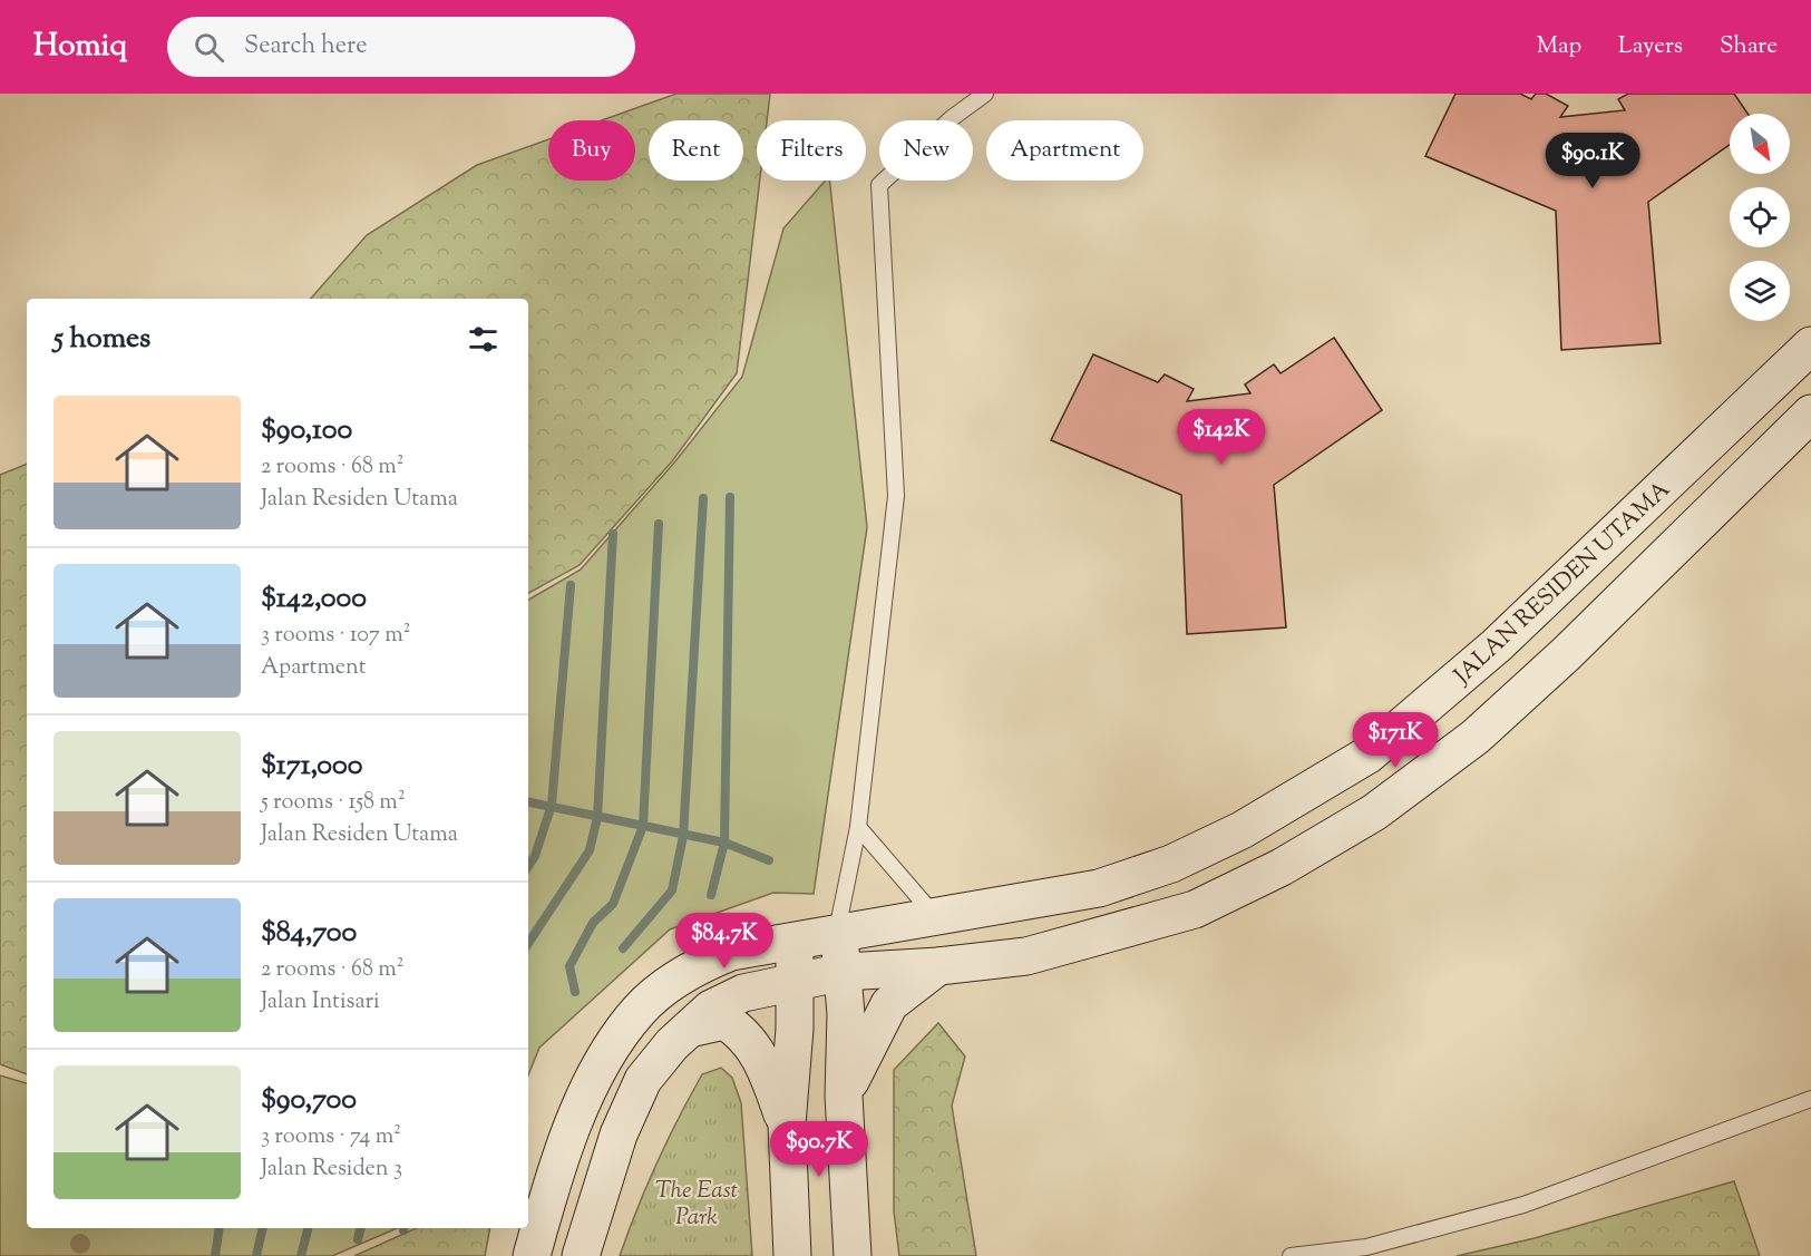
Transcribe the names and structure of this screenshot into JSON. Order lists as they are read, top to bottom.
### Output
{
  "streets": {
    "street": ["JALAN RESIDEN UTAMA"]
  },
  "parks": ["The East Park"],
  "north": "bottom right",
  "page": {
    "header": "Homiq",
    "search": "Search here",
    "nav": ["Map", "Layers", "Share"],
    "chip": [
      "Buy",
      "Rent",
      "Filters",
      "New",
      "Apartment"
    ],
    "price": [
      "$90.1K",
      "$142K",
      "$171K",
      "$84.7K",
      "$90.7K"
    ],
    "heading": "5 homes",
    "list": [
      {
        "name": "$90,100",
        "note": "2 rooms · 68 m² · Jalan Residen Utama"
      },
      {
        "name": "$142,000",
        "note": "3 rooms · 107 m² · Apartment"
      },
      {
        "name": "$171,000",
        "note": "5 rooms · 158 m² · Jalan Residen Utama"
      },
      {
        "name": "$84,700",
        "note": "2 rooms · 68 m² · Jalan Intisari"
      },
      {
        "name": "$90,700",
        "note": "3 rooms · 74 m² · Jalan Residen 3"
      }
    ]
  }
}
